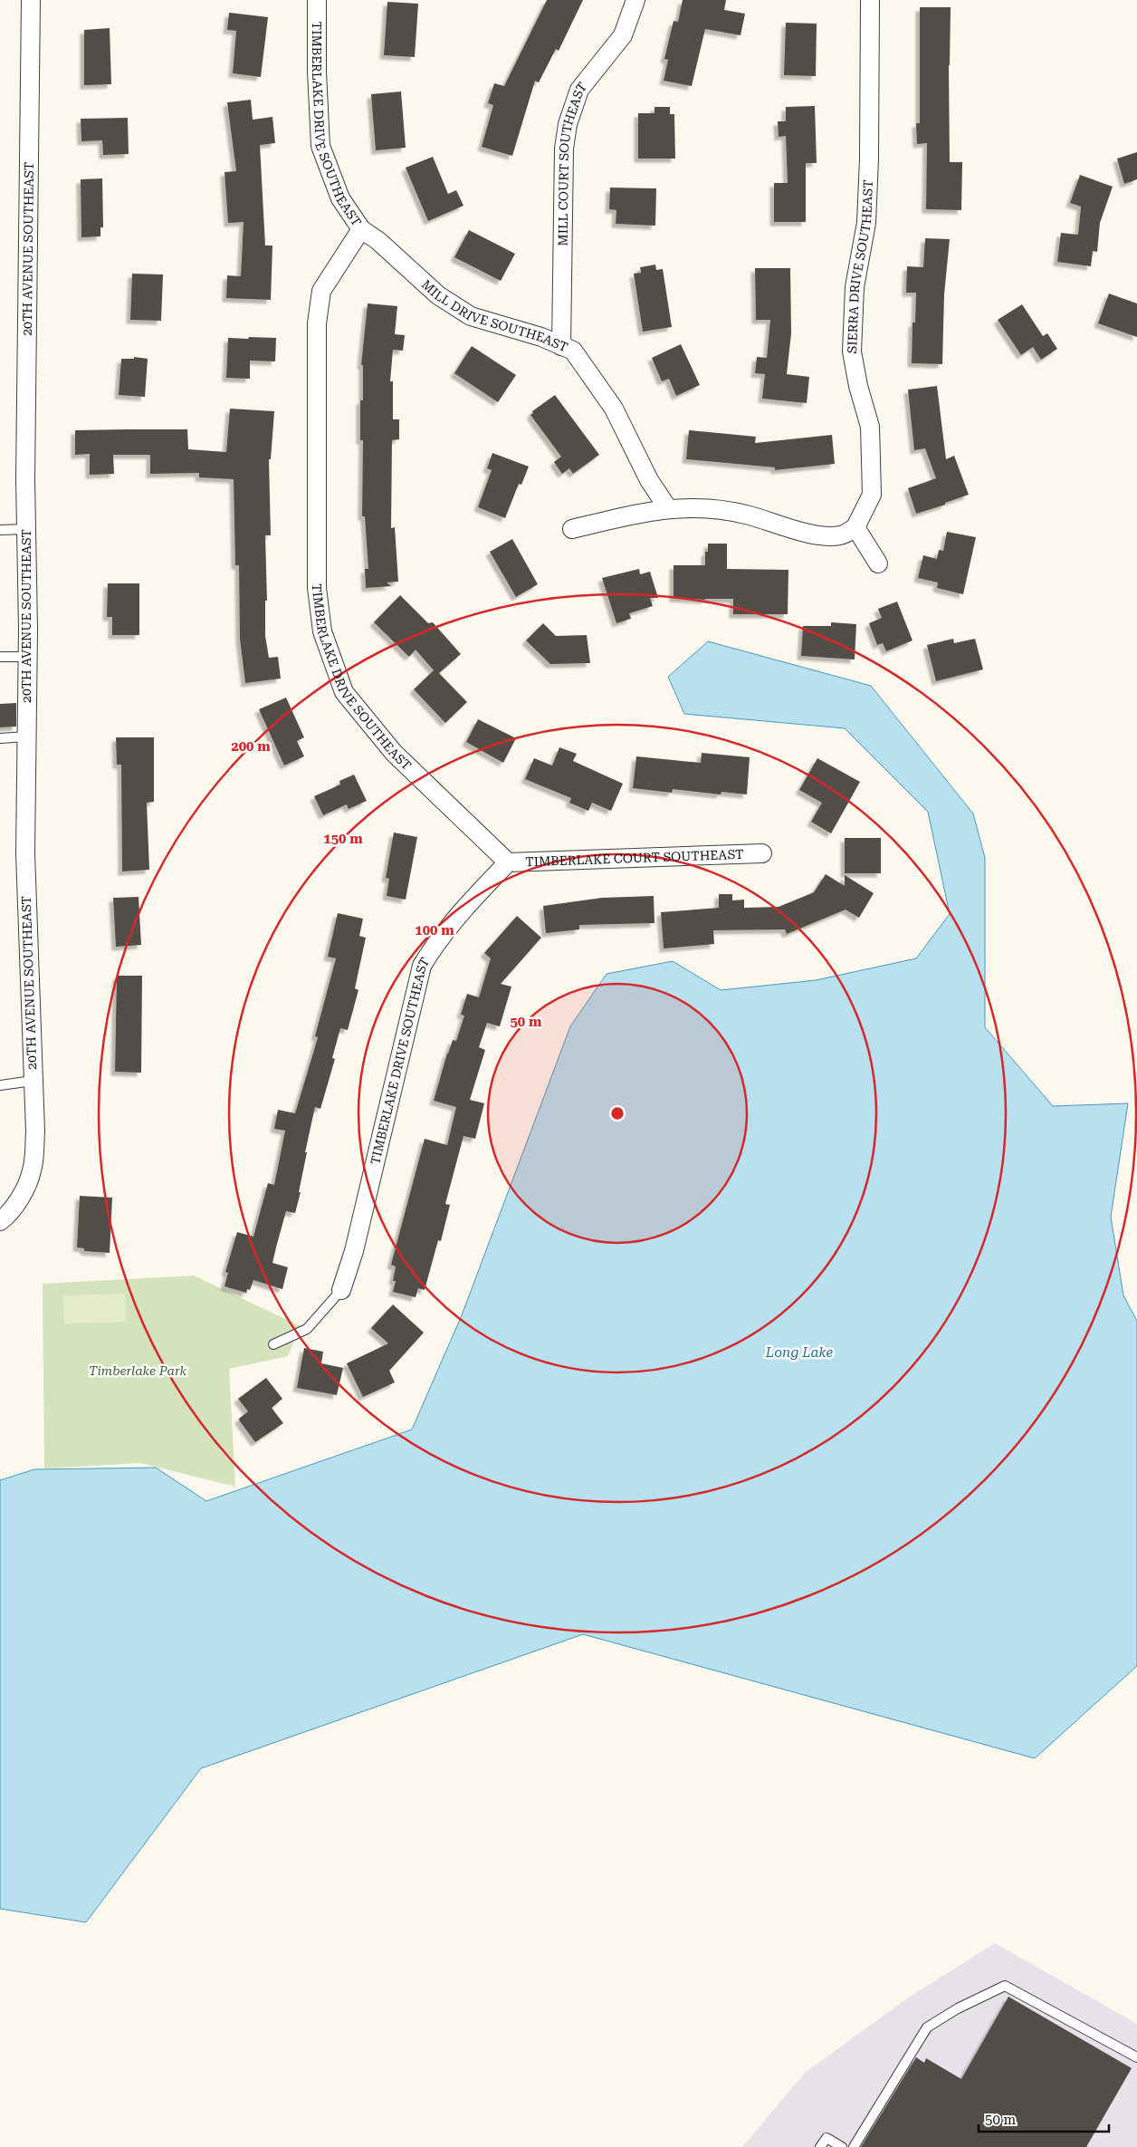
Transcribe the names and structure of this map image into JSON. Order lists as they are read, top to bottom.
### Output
{
  "streets": {
    "street": [
      "TIMBERLAKE DRIVE SOUTHEAST",
      "MILL COURT SOUTHEAST",
      "20TH AVENUE SOUTHEAST",
      "SIERRA DRIVE SOUTHEAST",
      "MILL DRIVE SOUTHEAST",
      "TIMBERLAKE COURT SOUTHEAST"
    ]
  },
  "crossings": [
    ["TIMBERLAKE DRIVE SOUTHEAST", "MILL DRIVE SOUTHEAST"],
    ["TIMBERLAKE DRIVE SOUTHEAST", "TIMBERLAKE COURT SOUTHEAST"],
    ["MILL COURT SOUTHEAST", "MILL DRIVE SOUTHEAST"]
  ],
  "water": ["Long Lake"],
  "parks": ["Timberlake Park"],
  "scale_bar": "50 m",
  "rings": [
    "200 m",
    "150 m",
    "100 m",
    "50 m"
  ]
}
